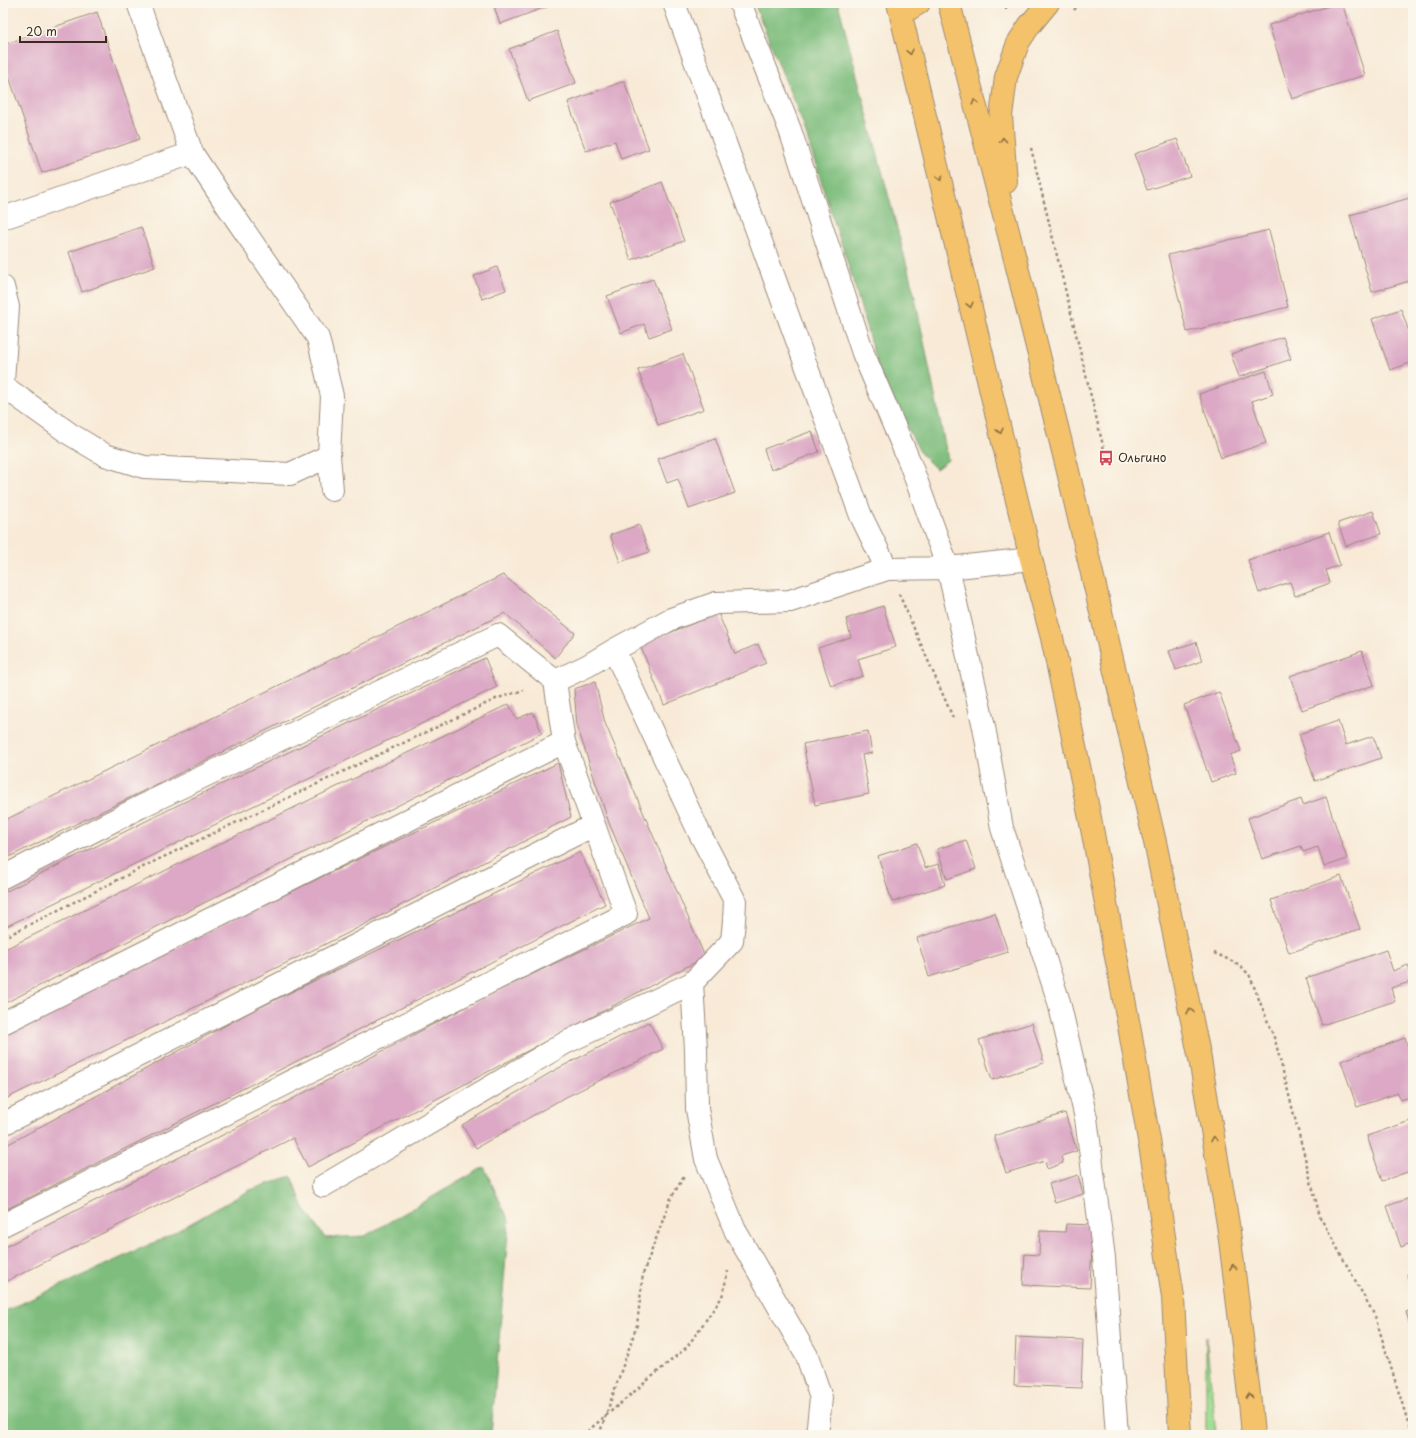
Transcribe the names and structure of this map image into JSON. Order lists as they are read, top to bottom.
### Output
{
  "places": {
    "bus stop": ["Ольгино"]
  },
  "scale_bar": "20 m"
}
